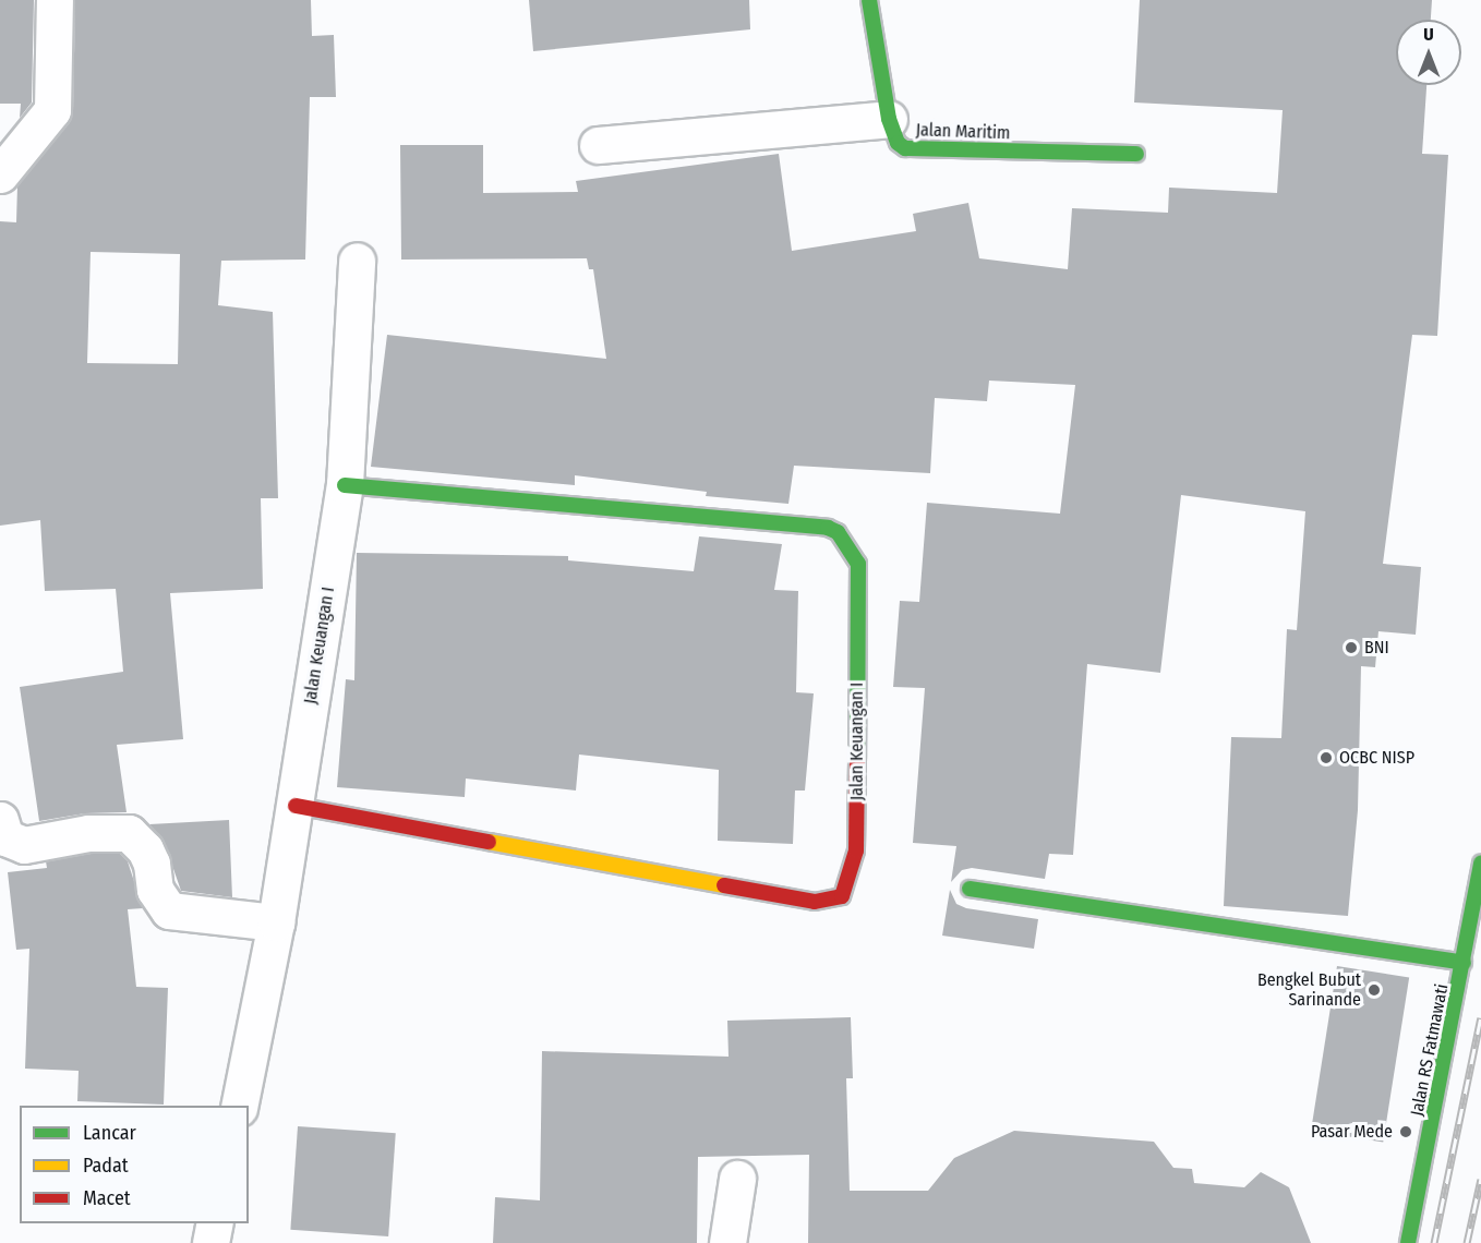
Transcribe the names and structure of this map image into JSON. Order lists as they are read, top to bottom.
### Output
{
  "streets": {
    "street": ["Jalan Maritim", "Jalan Keuangan I", "Jalan RS Fatmawati"]
  },
  "places": [
    "BNI",
    "OCBC NISP",
    "Bengkel Bubut Sarinande",
    "Pasar Mede"
  ],
  "legend": ["Lancar", "Padat", "Macet"],
  "north": "top"
}
